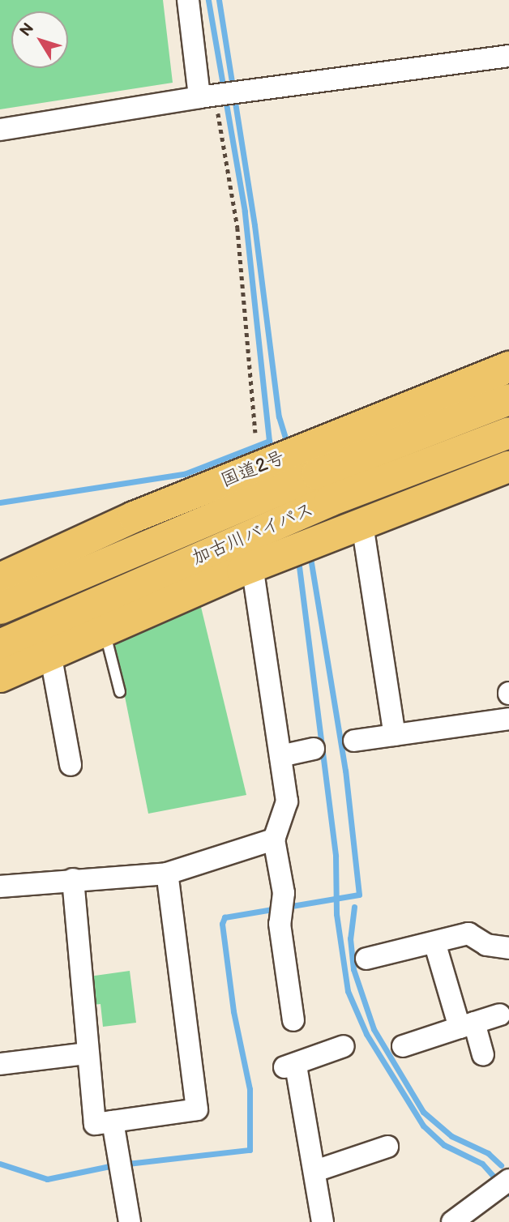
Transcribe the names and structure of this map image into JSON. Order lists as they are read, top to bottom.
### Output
{
  "streets": {
    "highway": ["国道2号", "加古川バイパス"]
  },
  "north": "top left"
}
